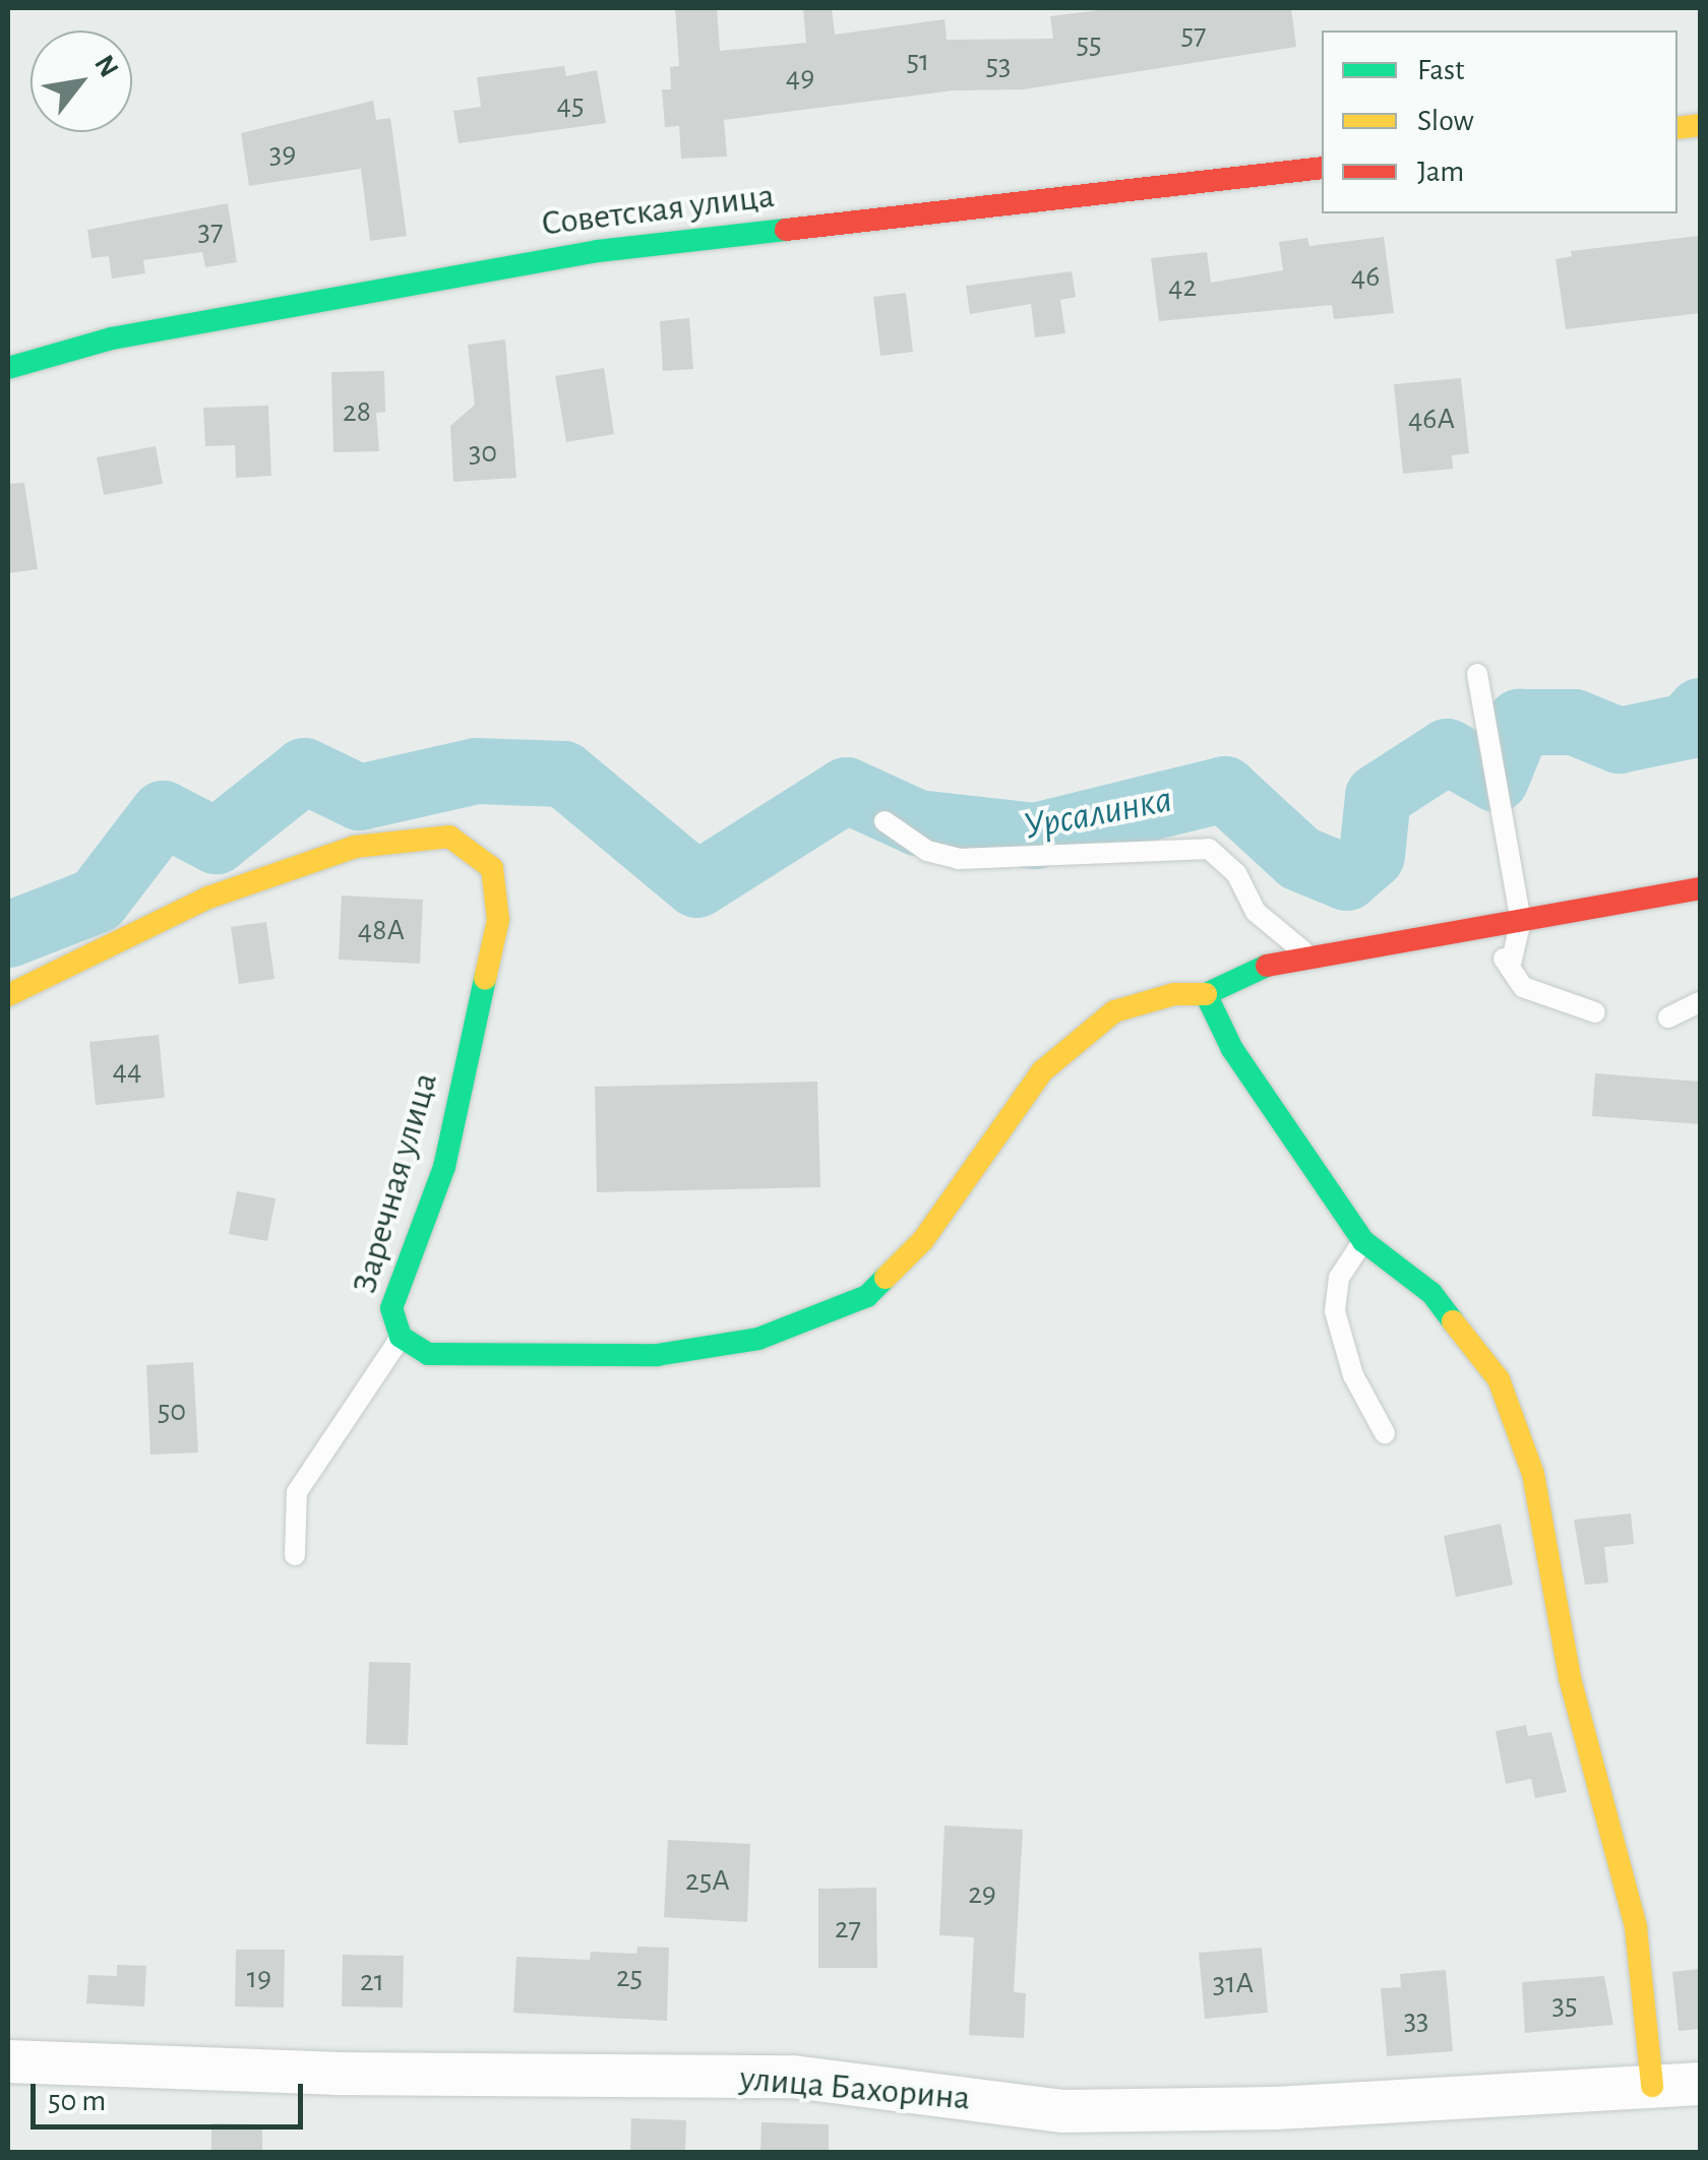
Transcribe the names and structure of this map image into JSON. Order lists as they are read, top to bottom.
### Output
{
  "streets": {
    "street": ["Советская улица", "Заречная улица", "улица Бахорина"]
  },
  "water": ["Урсалинка"],
  "house_numbers": [
    "57",
    "55",
    "51",
    "53",
    "49",
    "45",
    "39",
    "37",
    "46",
    "42",
    "28",
    "46А",
    "30",
    "48А",
    "44",
    "50",
    "25А",
    "29",
    "27",
    "25",
    "19",
    "21",
    "31А",
    "35",
    "33"
  ],
  "legend": ["Fast", "Slow", "Jam"],
  "scale_bar": "50 m",
  "north": "top right"
}
